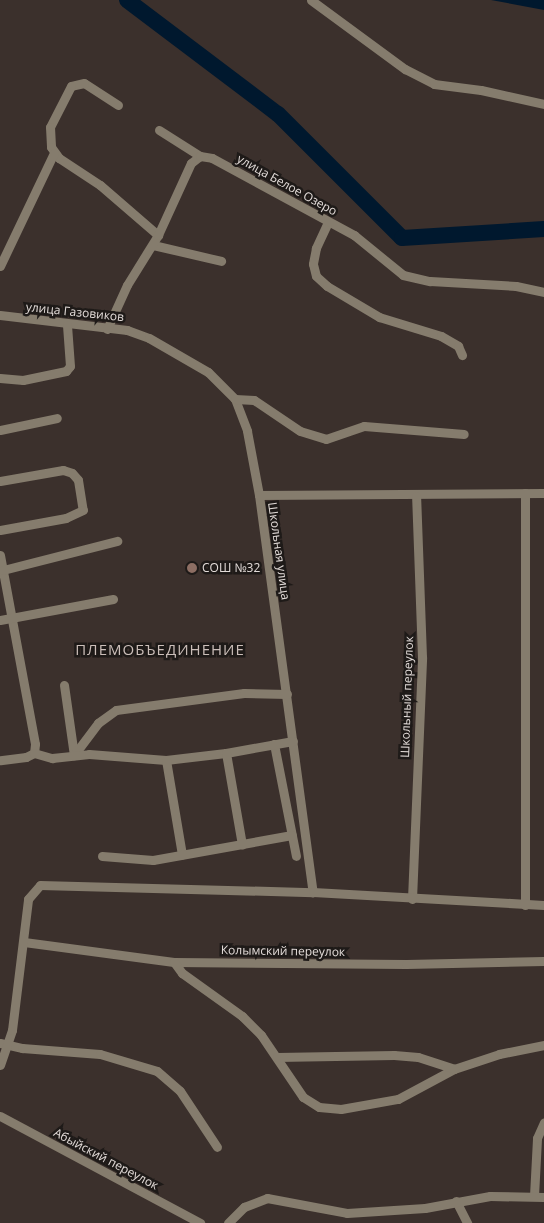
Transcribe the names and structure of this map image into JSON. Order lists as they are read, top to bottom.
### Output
{
  "streets": {
    "street": [
      "улица Белое Озеро",
      "улица Газовиков",
      "Школьная улица",
      "Школьный переулок",
      "Колымский переулок",
      "Абыйский переулок"
    ]
  },
  "crossings": [
    ["улица Газовиков", "Школьная улица"],
    ["Школьная улица", "Школьный переулок"]
  ],
  "districts": ["ПЛЕМОБЪЕДИНЕНИЕ"],
  "places": ["СОШ №32"]
}
